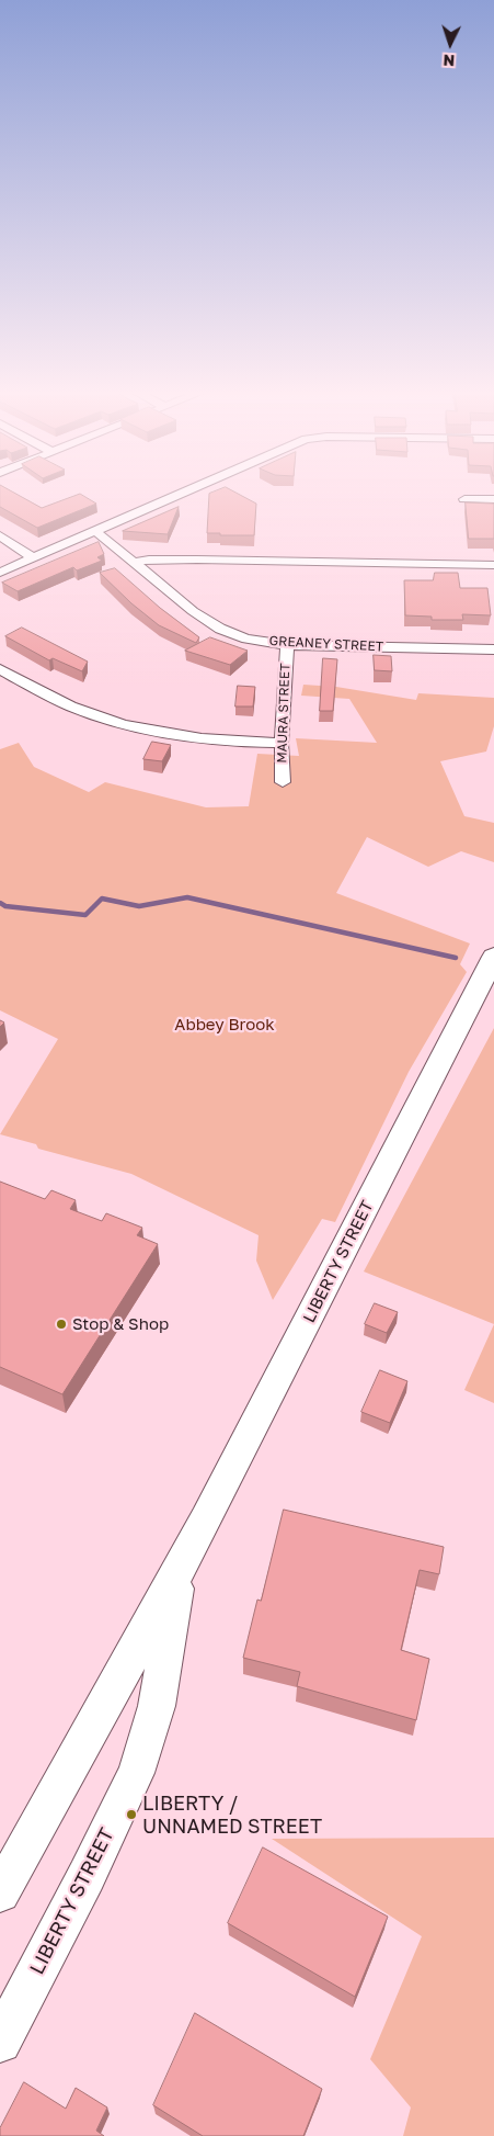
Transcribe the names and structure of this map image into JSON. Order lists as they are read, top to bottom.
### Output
{
  "streets": {
    "main road": ["LIBERTY STREET"],
    "street": ["GREANEY STREET", "MAURA STREET"]
  },
  "crossings": [
    ["GREANEY STREET", "MAURA STREET"]
  ],
  "parks": ["Abbey Brook"],
  "places": ["Stop & Shop", "LIBERTY / UNNAMED STREET"],
  "north": "bottom"
}
